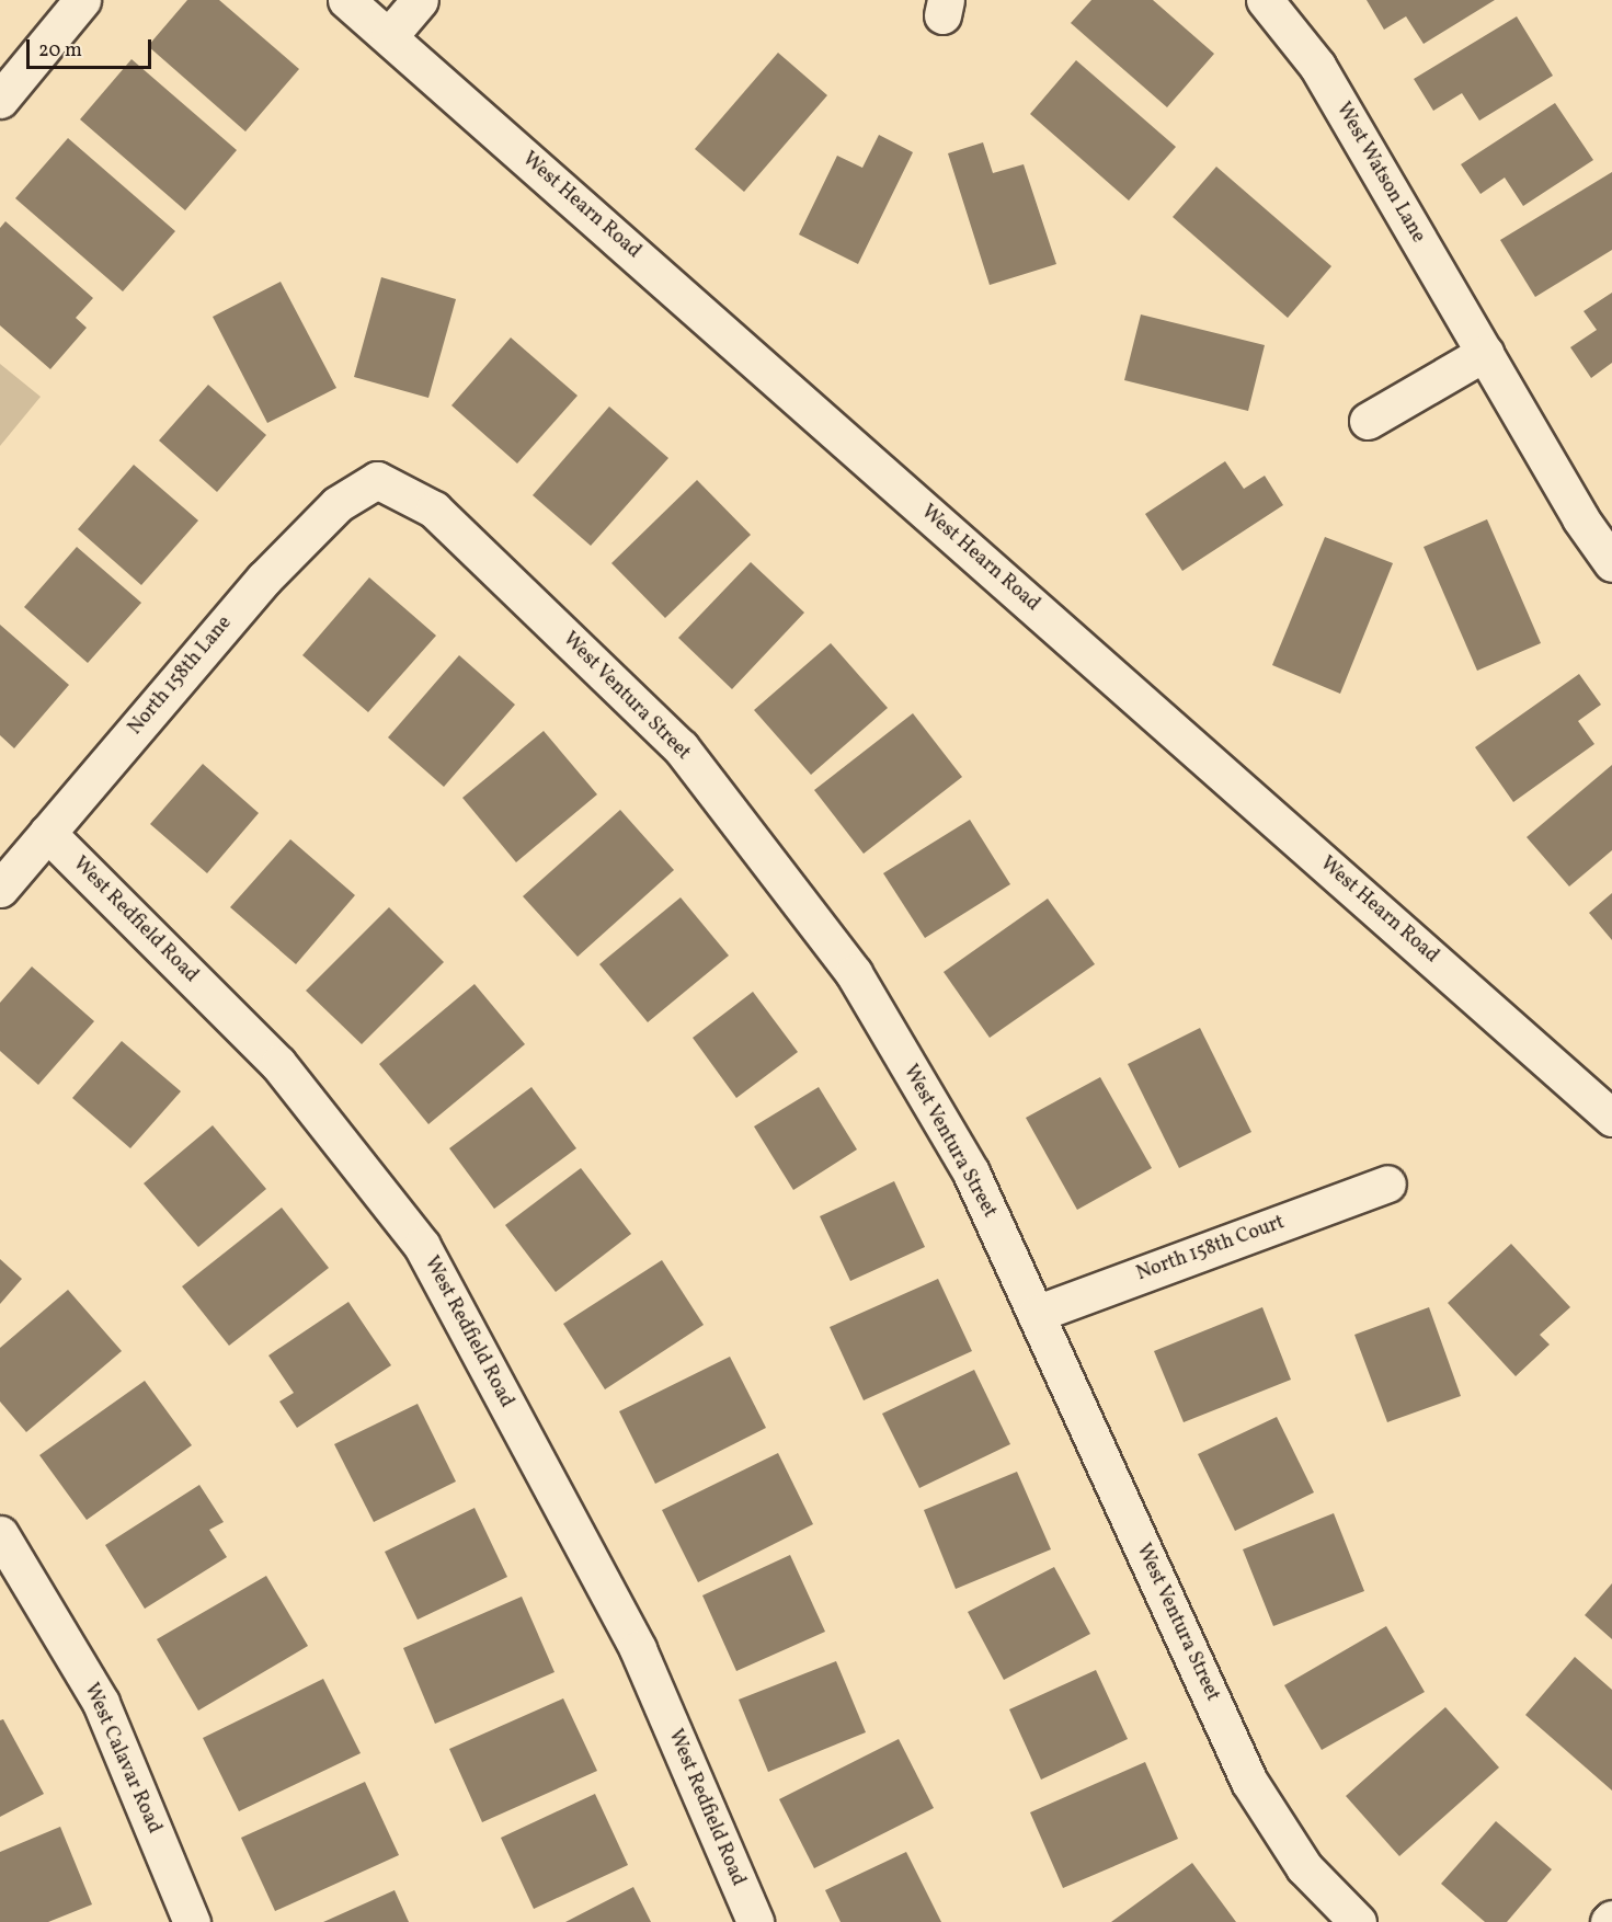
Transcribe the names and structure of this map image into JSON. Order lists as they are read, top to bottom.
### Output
{
  "streets": {
    "street": [
      "West Watson Lane",
      "West Hearn Road",
      "North 158th Lane",
      "West Ventura Street",
      "West Redfield Road",
      "North 158th Court",
      "West Calavar Road"
    ]
  },
  "crossings": [
    ["North 158th Lane", "West Ventura Street"],
    ["North 158th Lane", "West Redfield Road"],
    ["West Ventura Street", "North 158th Court"]
  ],
  "scale_bar": "20 m"
}
